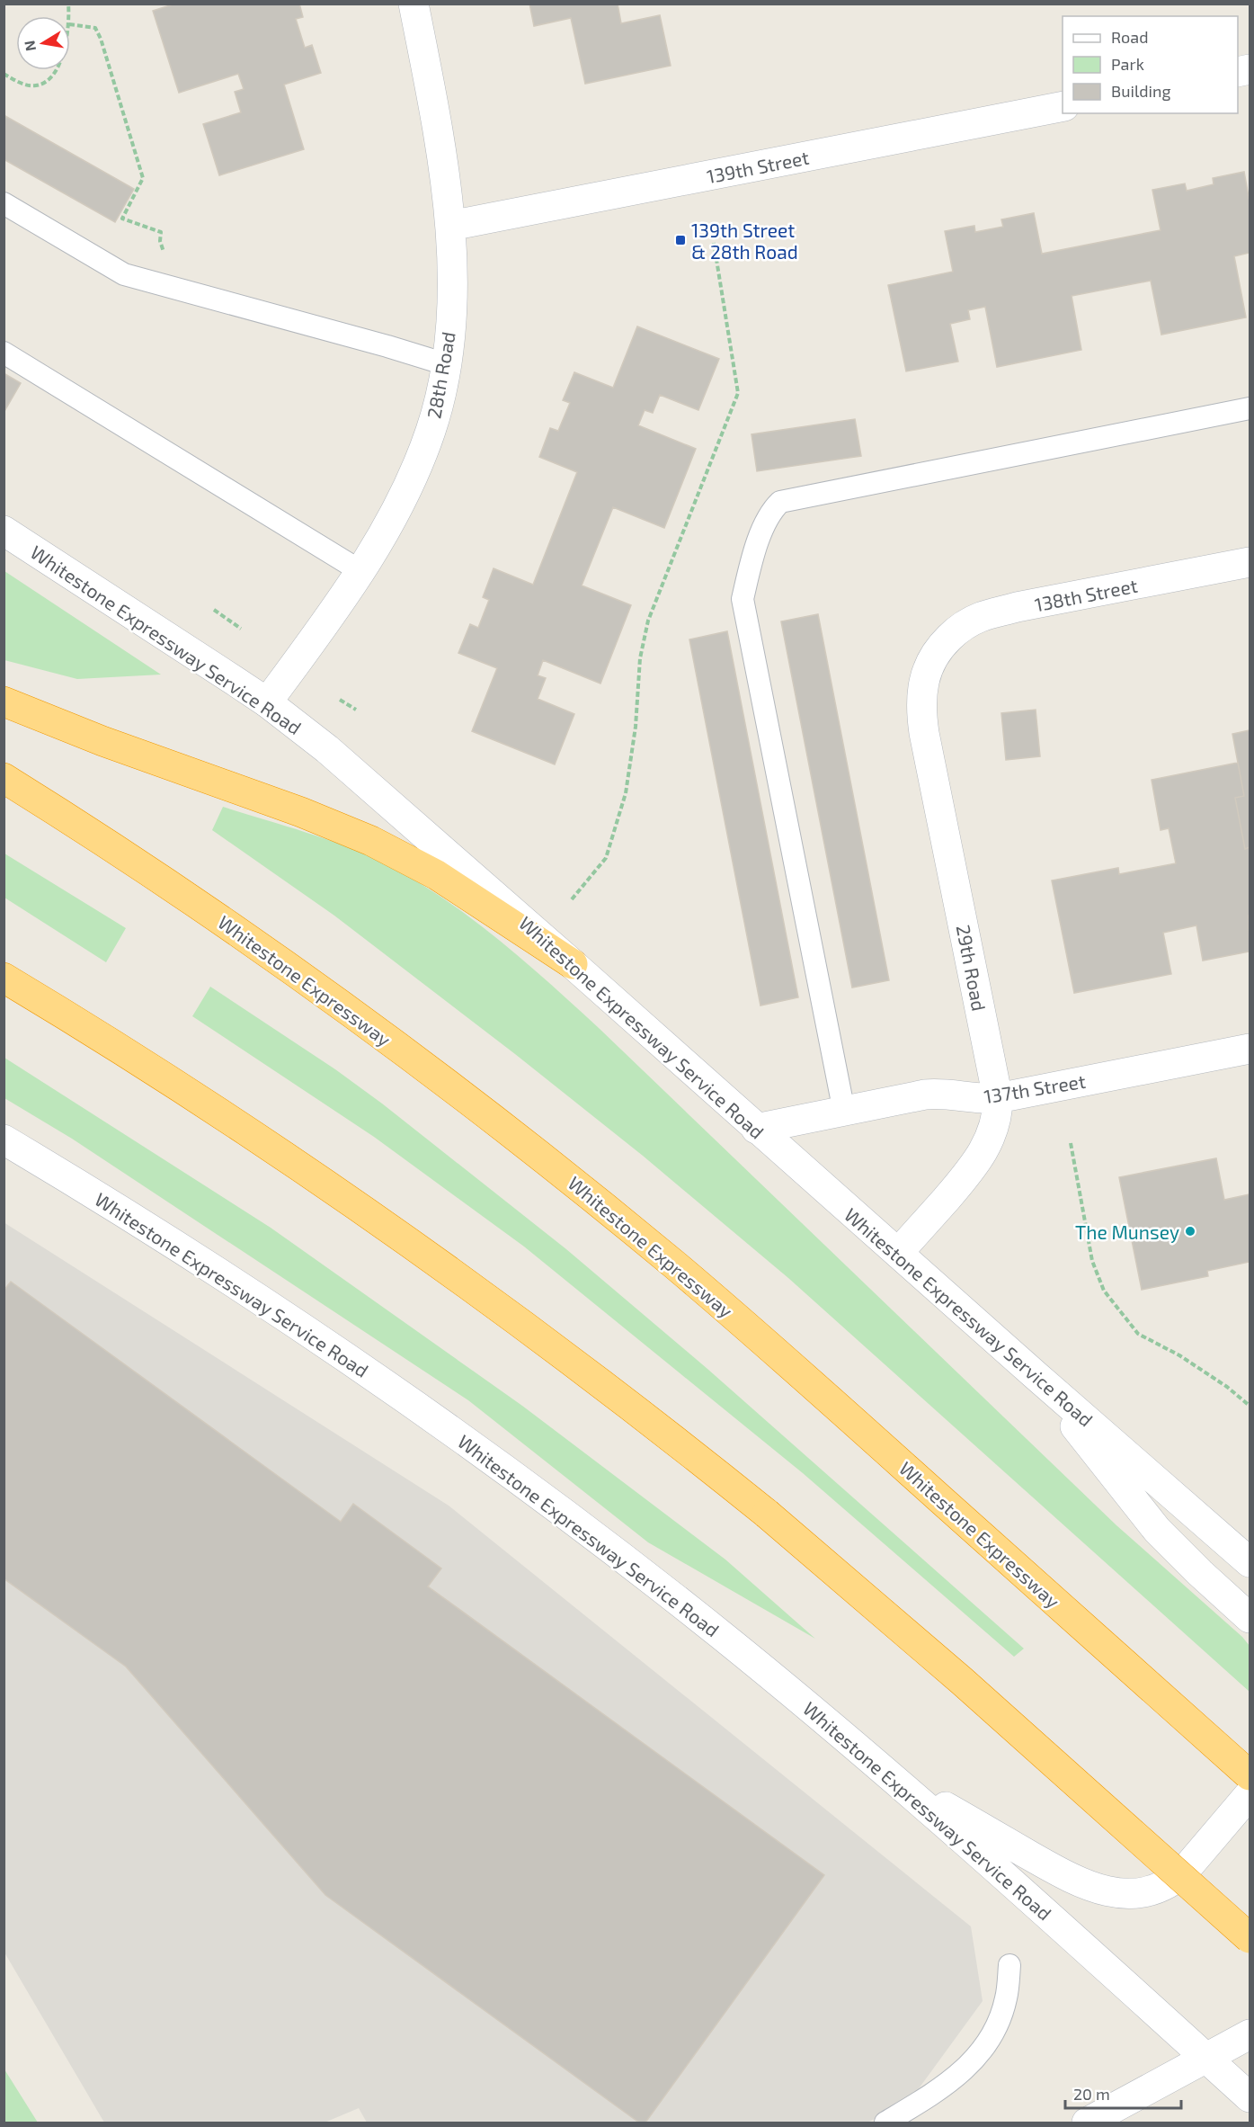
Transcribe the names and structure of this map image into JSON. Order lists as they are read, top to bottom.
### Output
{
  "streets": {
    "highway": ["Whitestone Expressway"],
    "main road": [
      "139th Street",
      "28th Road",
      "138th Street",
      "Whitestone Expressway Service Road",
      "29th Road",
      "137th Street"
    ]
  },
  "crossings": [
    ["139th Street", "28th Road"],
    ["28th Road", "Whitestone Expressway Service Road"],
    ["138th Street", "29th Road"],
    ["Whitestone Expressway Service Road", "29th Road"],
    ["Whitestone Expressway Service Road", "137th Street"],
    ["29th Road", "137th Street"]
  ],
  "places": {
    "transit": ["139th Street & 28th Road"],
    "other": ["The Munsey"]
  },
  "legend": ["Road", "Park", "Building"],
  "scale_bar": "20 m",
  "north": "left"
}
